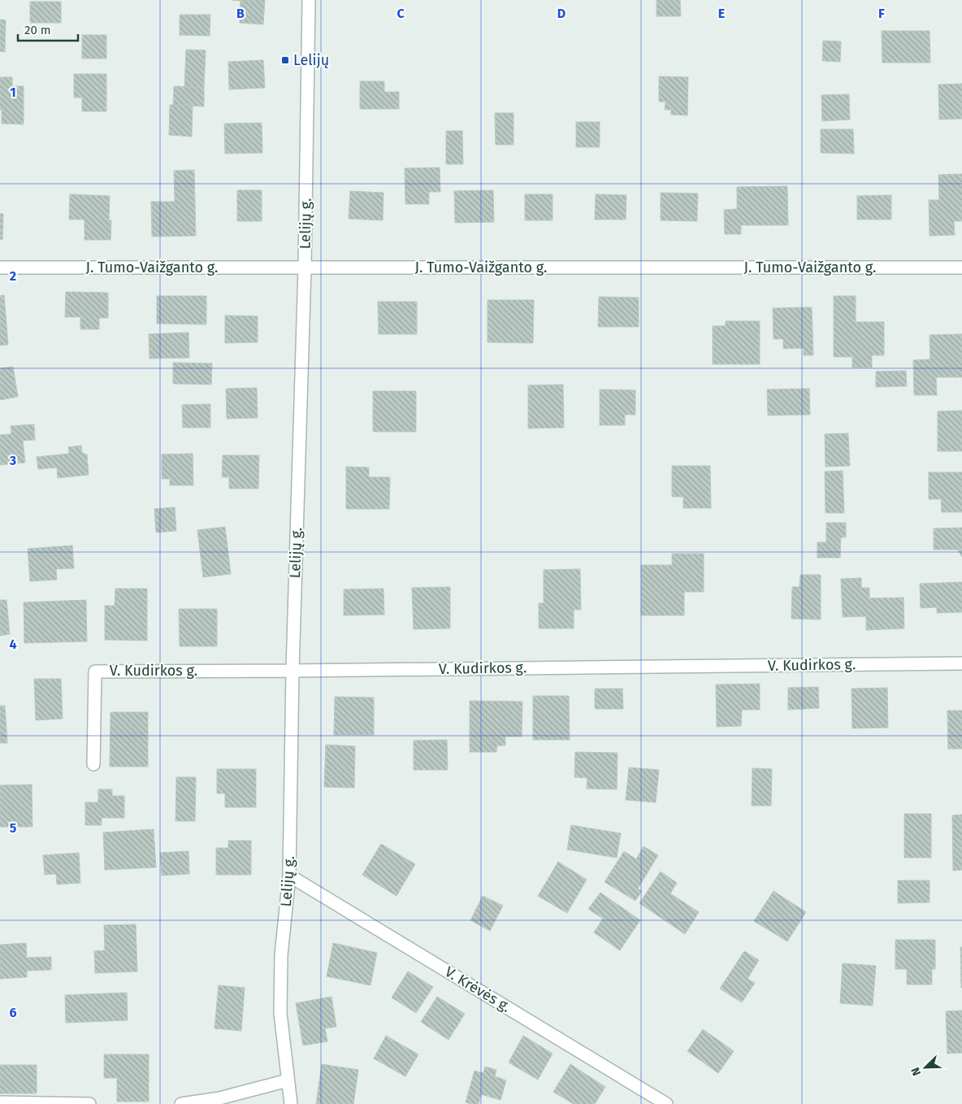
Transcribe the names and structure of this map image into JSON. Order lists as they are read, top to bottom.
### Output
{
  "streets": {
    "street": [
      "Lelijų g.",
      "J. Tumo-Vaižganto g.",
      "V. Kudirkos g.",
      "V. Krėvės g."
    ]
  },
  "crossings": [
    ["Lelijų g.", "J. Tumo-Vaižganto g."],
    ["Lelijų g.", "V. Kudirkos g."],
    ["Lelijų g.", "V. Krėvės g."]
  ],
  "places": {
    "transit": ["Lelijų"]
  },
  "scale_bar": "20 m",
  "north": "bottom left",
  "grid": {
    "columns": [
      "B",
      "C",
      "D",
      "E",
      "F"
    ],
    "rows": [
      "1",
      "2",
      "3",
      "4",
      "5",
      "6"
    ]
  }
}
